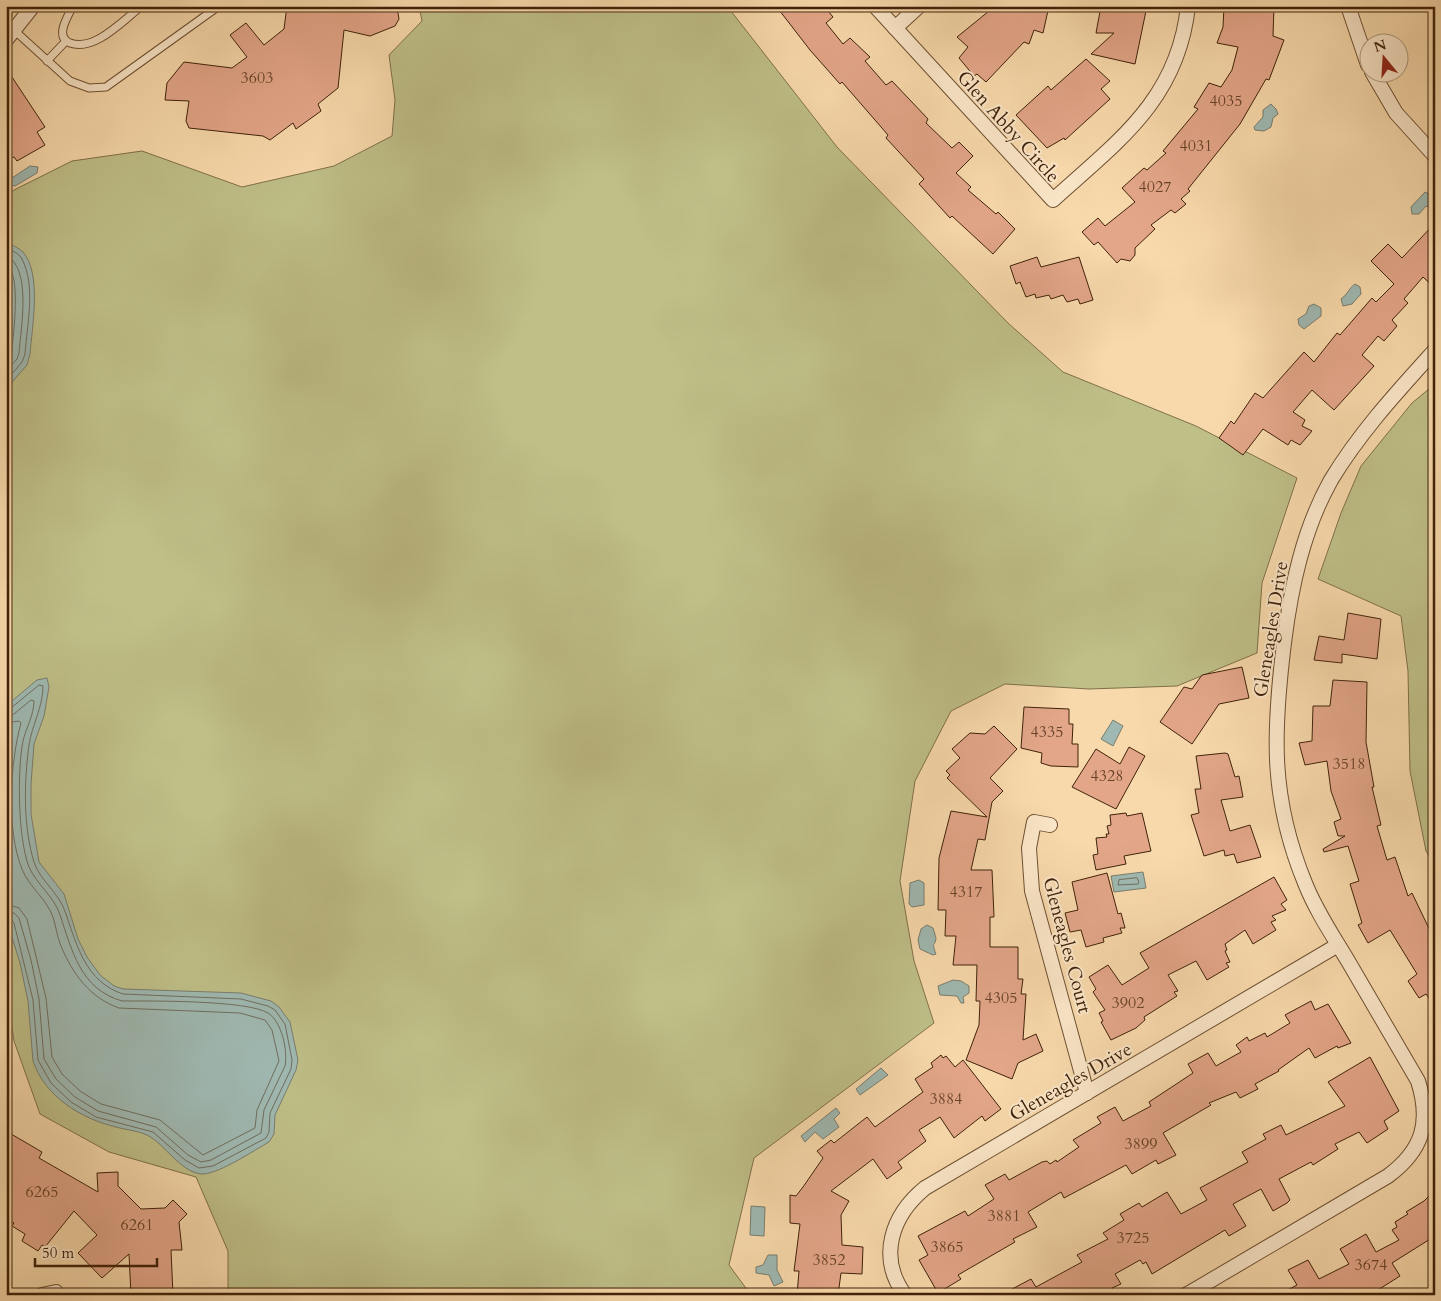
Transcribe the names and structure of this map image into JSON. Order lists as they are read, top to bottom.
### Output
{
  "streets": {
    "street": ["Glen Abby Circle", "Gleneagles Drive", "Gleneagles Court"]
  },
  "crossings": [
    ["Gleneagles Drive", "Gleneagles Court"]
  ],
  "house_numbers": [
    "3603",
    "4035",
    "4031",
    "4027",
    "4335",
    "3518",
    "4328",
    "4317",
    "4305",
    "3902",
    "3884",
    "3899",
    "6265",
    "3881",
    "6261",
    "3725",
    "3865",
    "3852",
    "3674"
  ],
  "scale_bar": "50 m",
  "north": "top"
}
